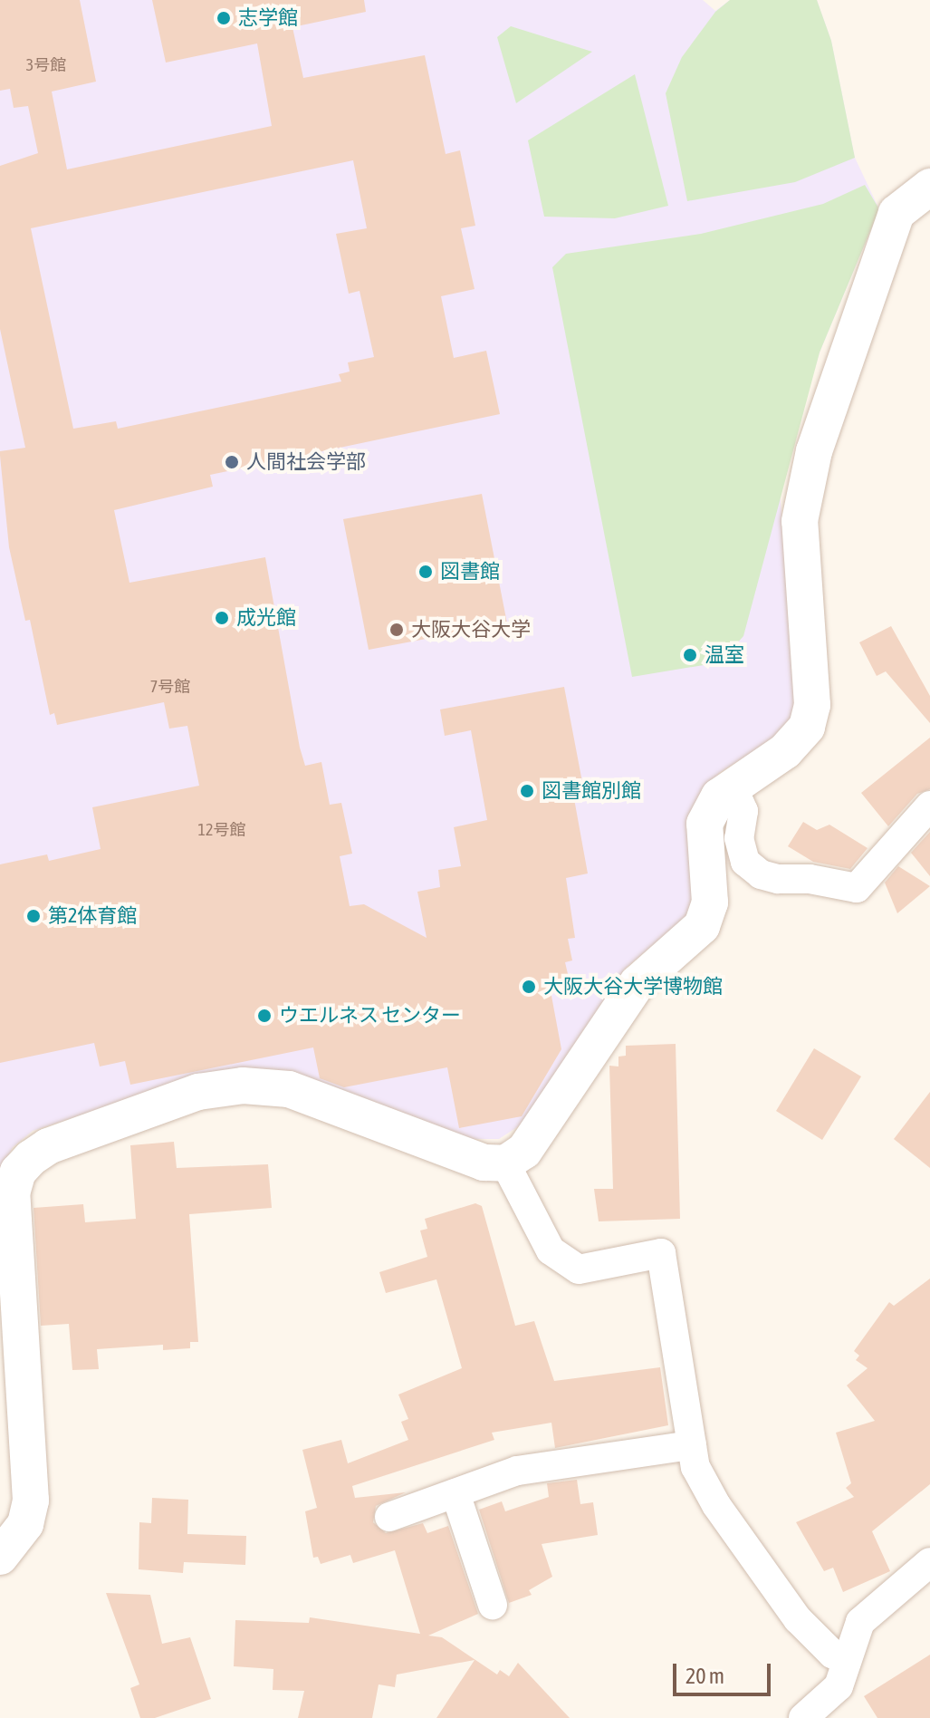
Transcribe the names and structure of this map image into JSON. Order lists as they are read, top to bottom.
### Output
{
  "places": [
    "志学館",
    "人間社会学部",
    "図書館",
    "成光館",
    "大阪大谷大学",
    "温室",
    "図書館別館",
    "第2体育館",
    "大阪大谷大学博物館",
    "ウエルネス センター"
  ],
  "house_numbers": ["3号館", "7号館", "12号館"],
  "scale_bar": "20 m"
}
